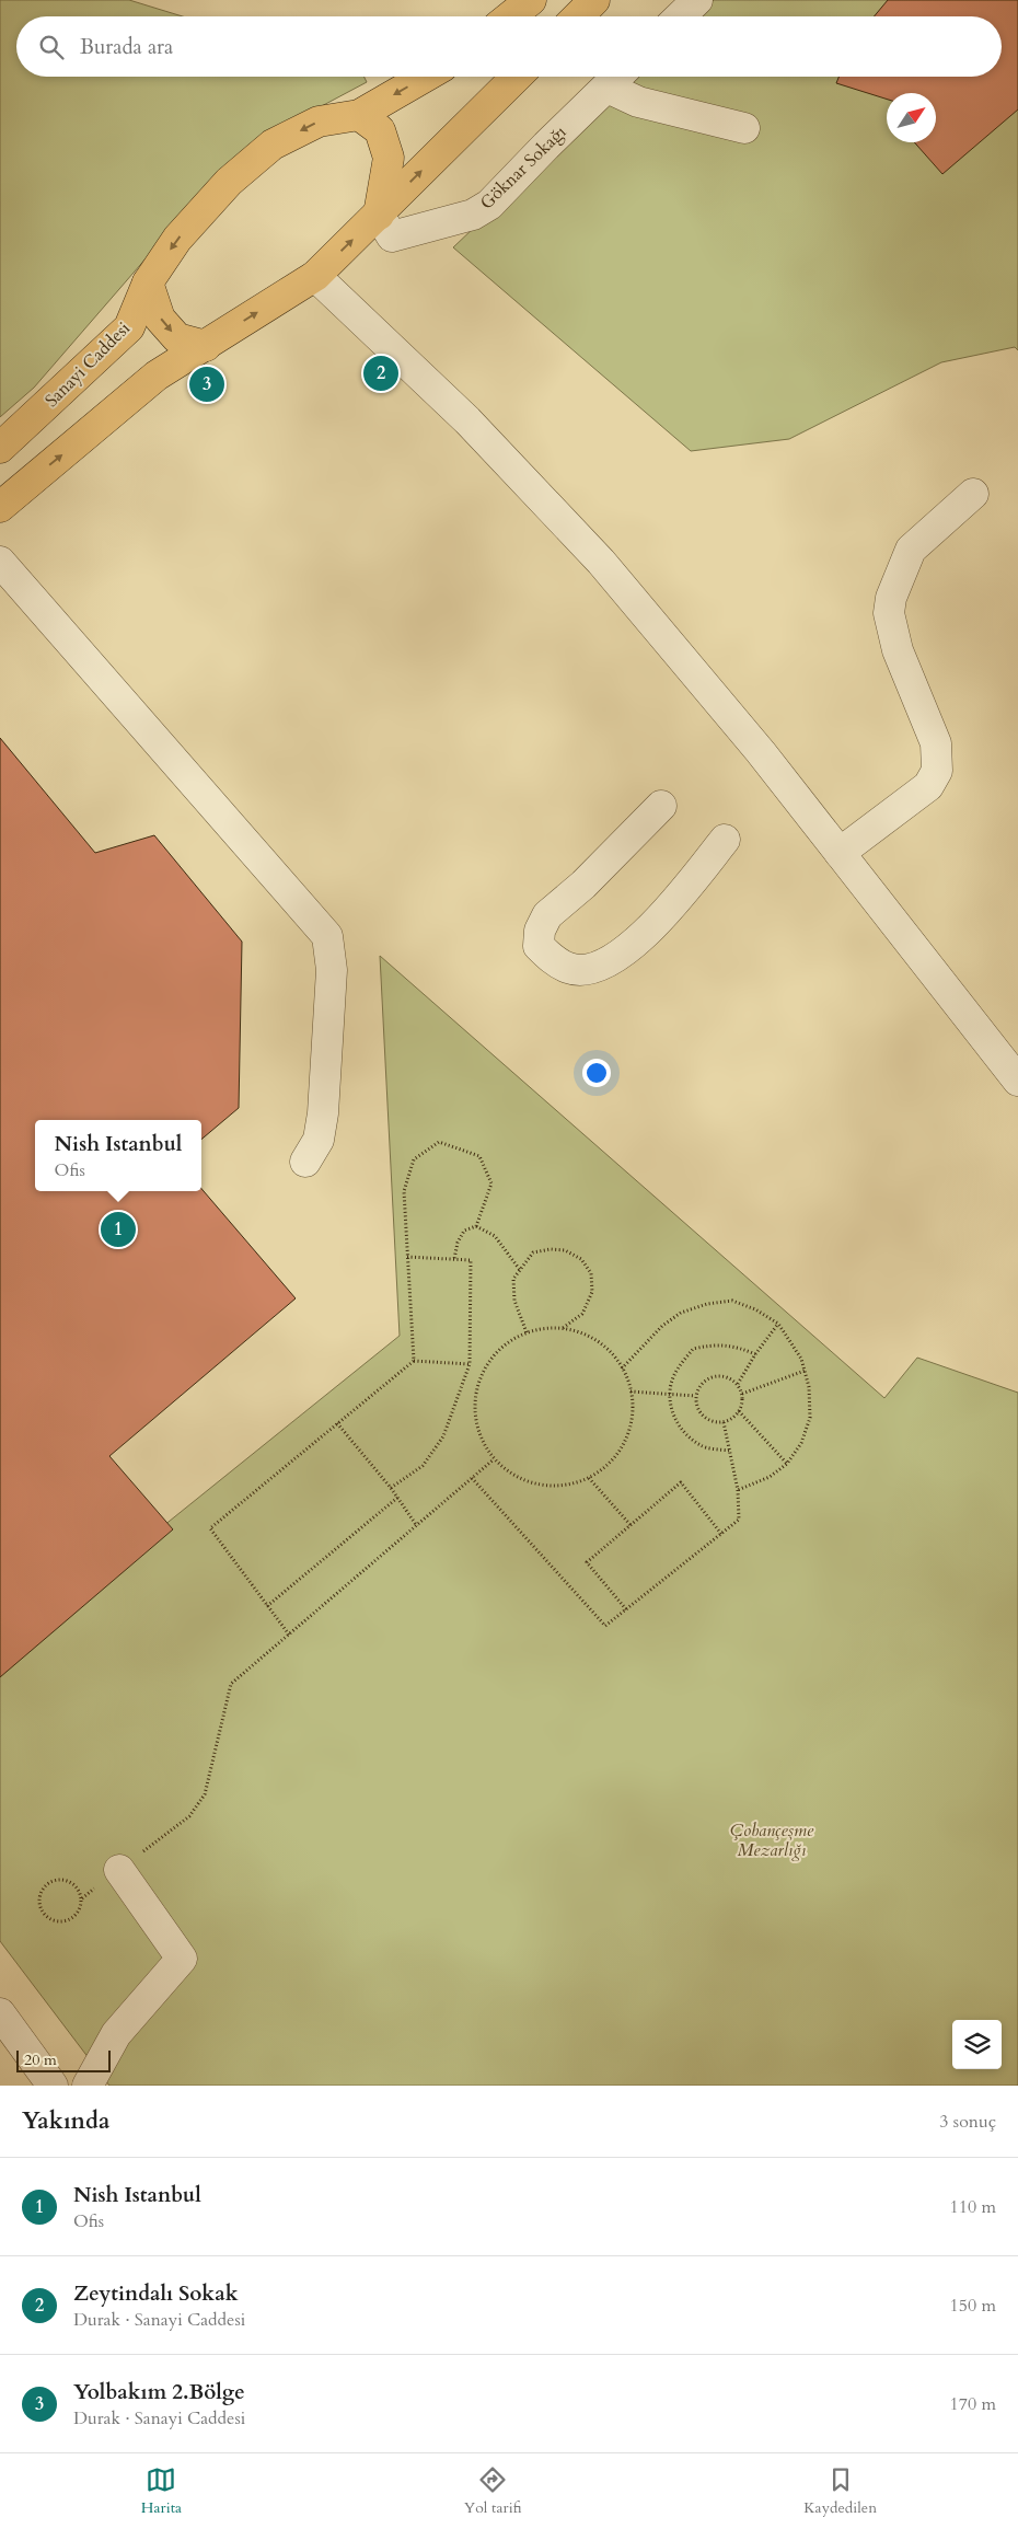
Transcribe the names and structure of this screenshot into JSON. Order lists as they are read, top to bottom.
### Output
{
  "streets": {
    "main road": ["Sanayi Caddesi"],
    "street": ["Göknar Sokağı"]
  },
  "parks": ["Çobançeşme Mezarlığı"],
  "scale_bar": "20 m",
  "north": "top right",
  "page": {
    "search": "Burada ara",
    "pins": ["2", "3", "1"],
    "popup": ["Nish Istanbul", "Ofis"],
    "scale": "20 m",
    "heading": ["Yakında", "3 sonuç"],
    "list": [
      {
        "mark": "1",
        "name": "Nish Istanbul",
        "note": "Ofis",
        "value": "110 m"
      },
      {
        "mark": "2",
        "name": "Zeytindalı Sokak",
        "note": "Durak · Sanayi Caddesi",
        "value": "150 m"
      },
      {
        "mark": "3",
        "name": "Yolbakım 2.Bölge",
        "note": "Durak · Sanayi Caddesi",
        "value": "170 m"
      }
    ],
    "nav": ["Harita", "Yol tarifi", "Kaydedilen"]
  }
}
